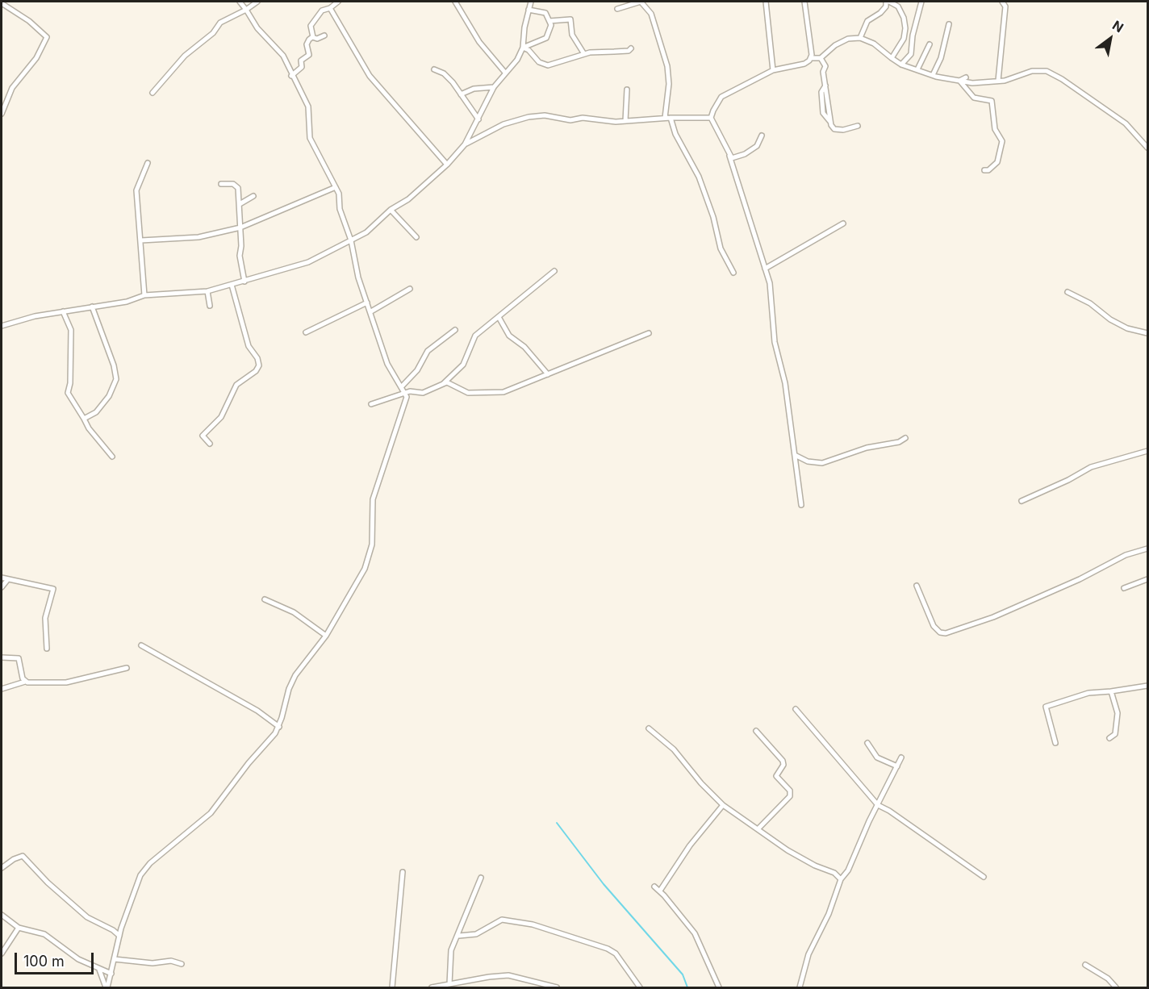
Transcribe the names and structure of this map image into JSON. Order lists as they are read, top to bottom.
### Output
{
  "scale_bar": "100 m",
  "north": "top right"
}
